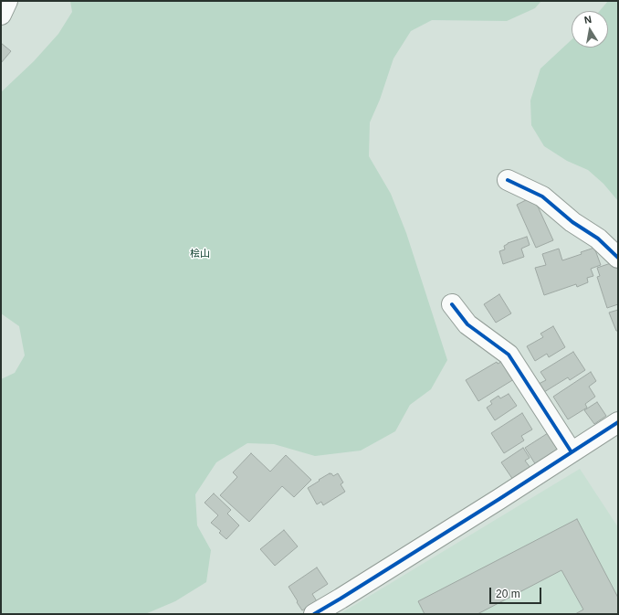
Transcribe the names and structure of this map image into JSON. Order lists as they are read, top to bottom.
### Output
{
  "parks": ["桧山"],
  "scale_bar": "20 m",
  "north": "top"
}
